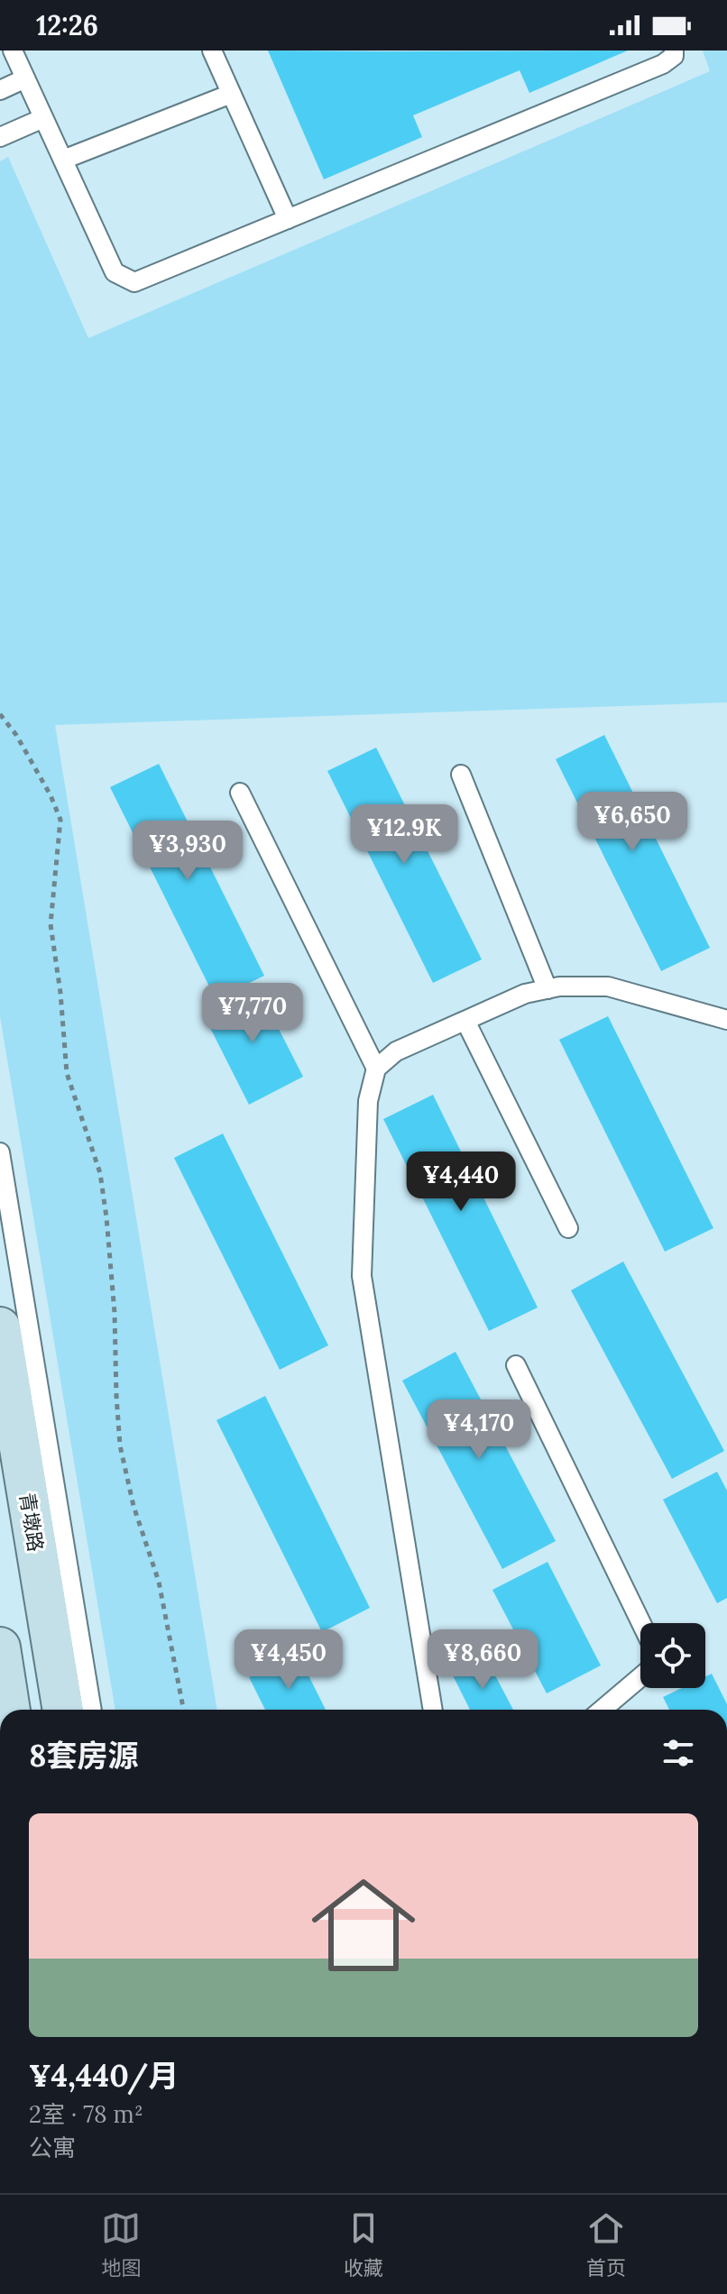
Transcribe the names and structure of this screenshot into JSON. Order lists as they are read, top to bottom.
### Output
{
  "streets": {
    "main road": ["青墩路"]
  },
  "page": {
    "status": "12:26",
    "price": [
      "¥6,650",
      "¥12.9K",
      "¥3,930",
      "¥7,770",
      "¥4,440",
      "¥4,170",
      "¥4,450",
      "¥8,660"
    ],
    "heading": "8套房源",
    "list": [
      {
        "name": "¥4,440/月",
        "note": "2室 · 78 m² · 公寓"
      }
    ],
    "tabs": ["地图", "收藏", "首页"]
  }
}
